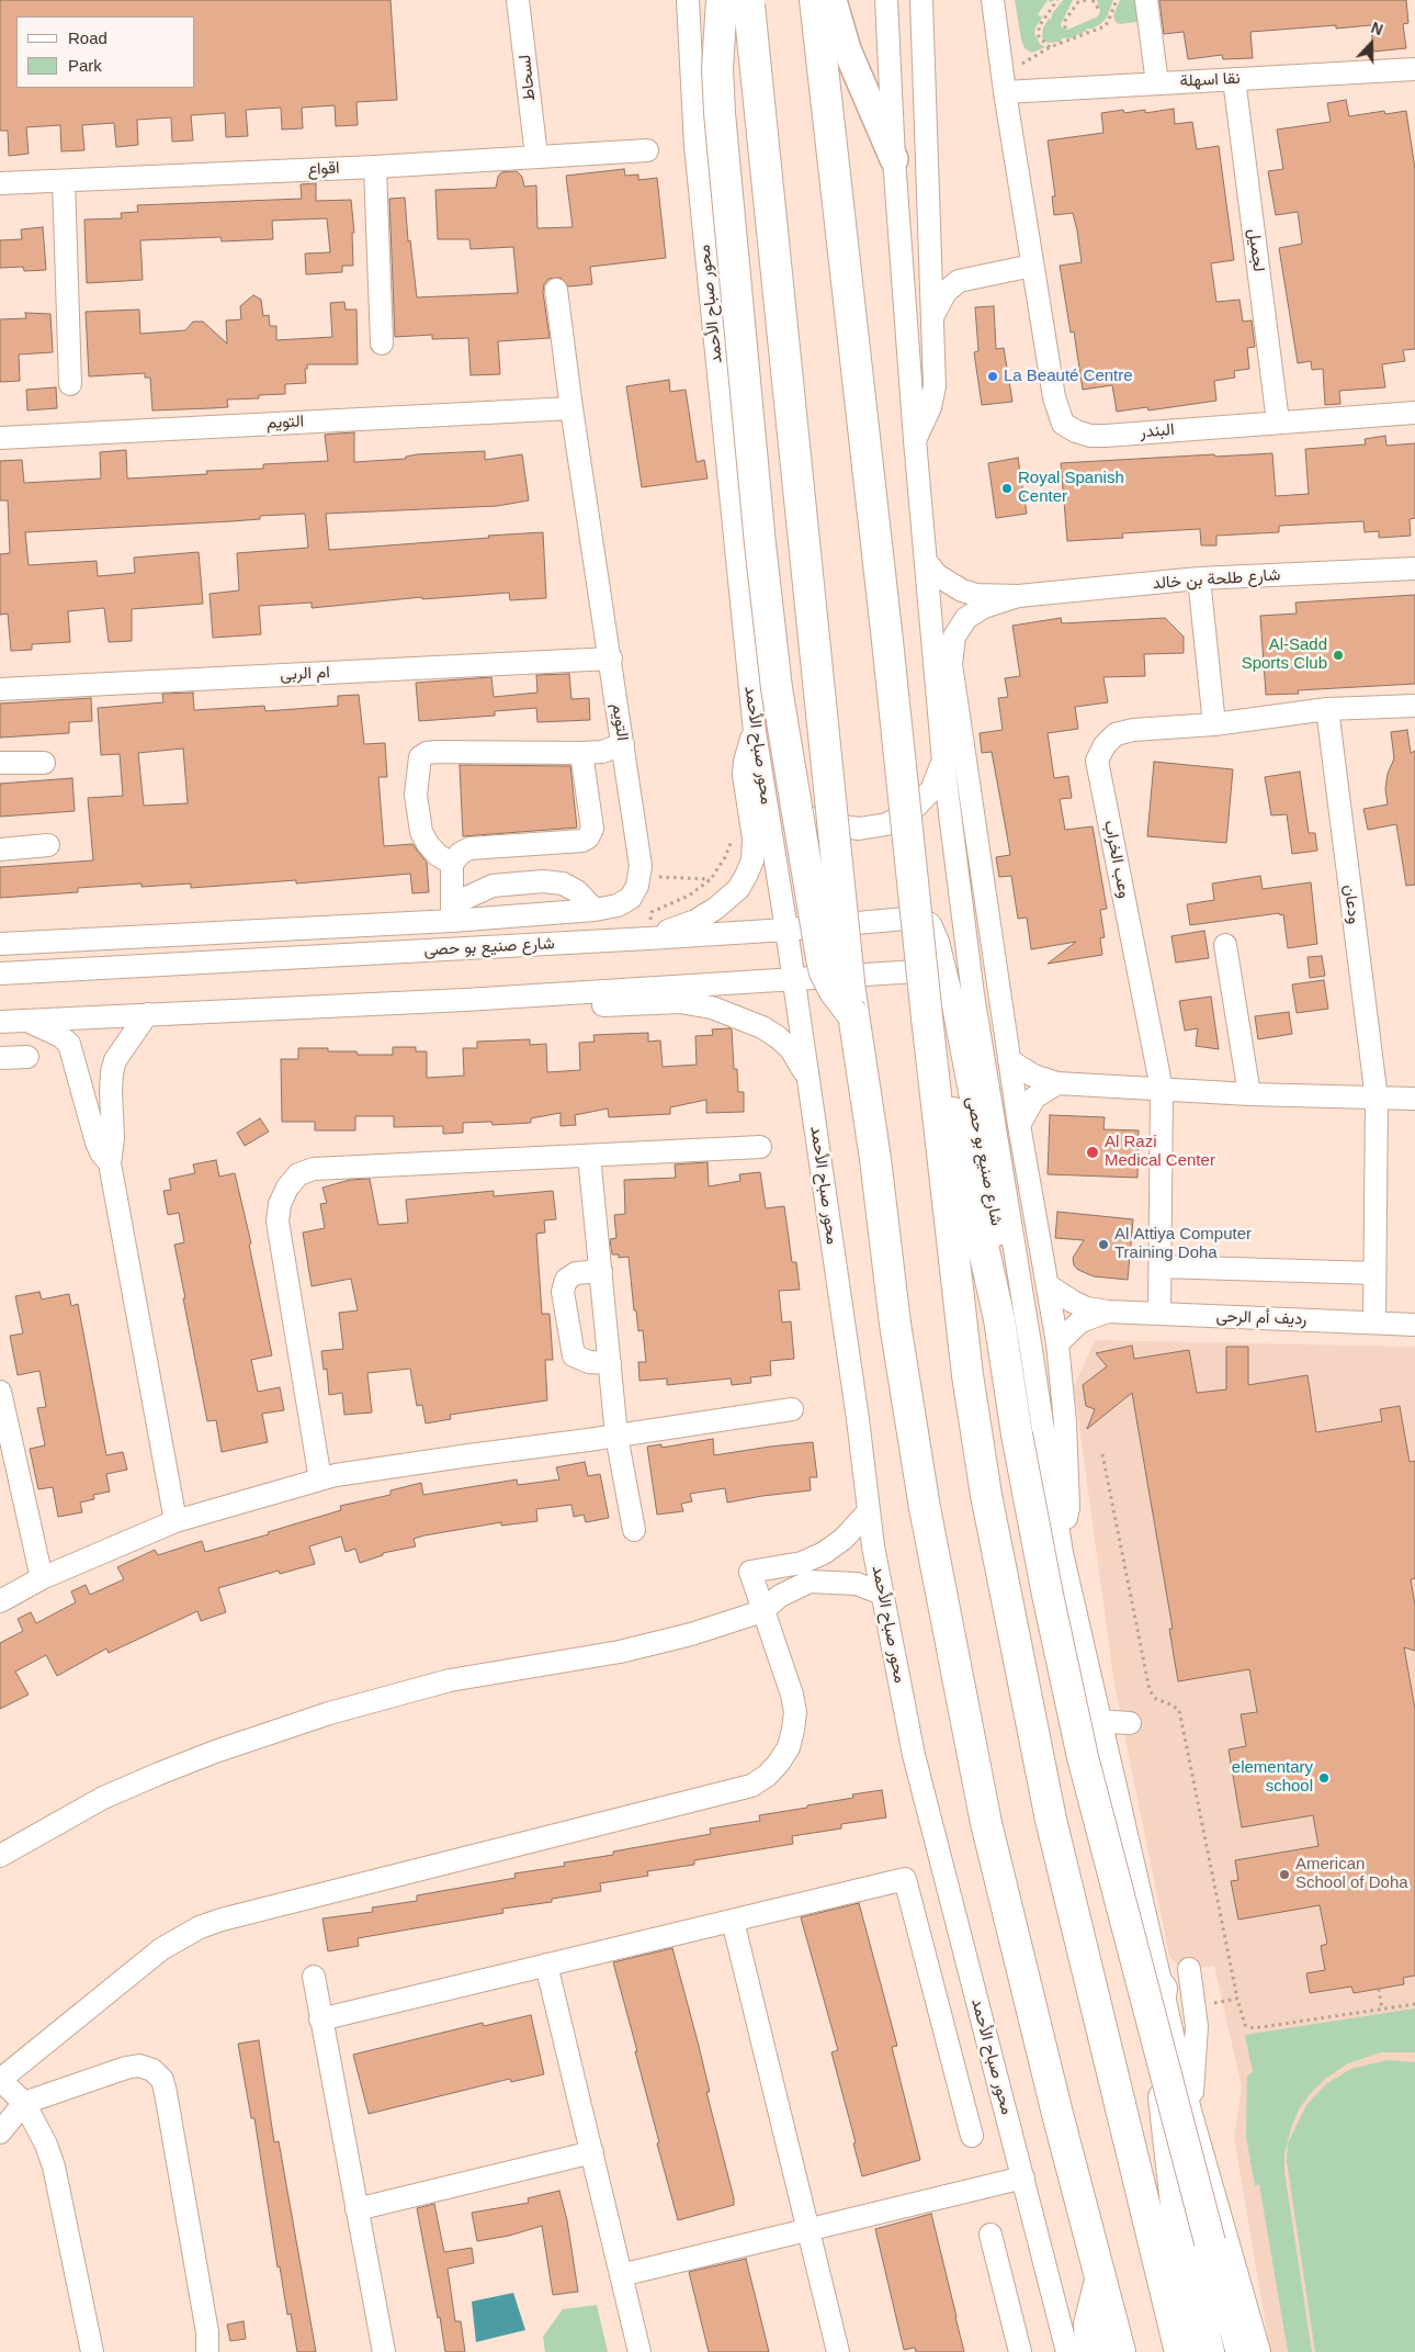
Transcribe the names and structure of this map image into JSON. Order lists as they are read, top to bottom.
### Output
{
  "streets": {
    "street": [
      "لسحاط",
      "نقا اسهلة",
      "اقواع",
      "لجميل",
      "محور صباح الأحمد",
      "التويم",
      "البندر",
      "شارع طلحة بن خالد",
      "ام الربى",
      "وعب الخراب",
      "ودعان",
      "شارع صنيع بو حصى",
      "رديف أم الرحى"
    ]
  },
  "crossings": [
    ["لسحاط", "اقواع"],
    ["نقا اسهلة", "لجميل"],
    ["نقا اسهلة", "البندر"],
    ["لجميل", "البندر"],
    ["محور صباح الأحمد", "شارع صنيع بو حصى"],
    ["التويم", "ام الربى"],
    ["وعب الخراب", "ودعان"],
    ["وعب الخراب", "رديف أم الرحى"],
    ["ودعان", "رديف أم الرحى"]
  ],
  "places": [
    "La Beauté Centre",
    "Royal Spanish Center",
    "Al-Sadd Sports Club",
    "Al Razi Medical Center",
    "Al Attiya Computer Training Doha",
    "elementary school",
    "American School of Doha"
  ],
  "legend": ["Road", "Park"],
  "north": "top"
}
